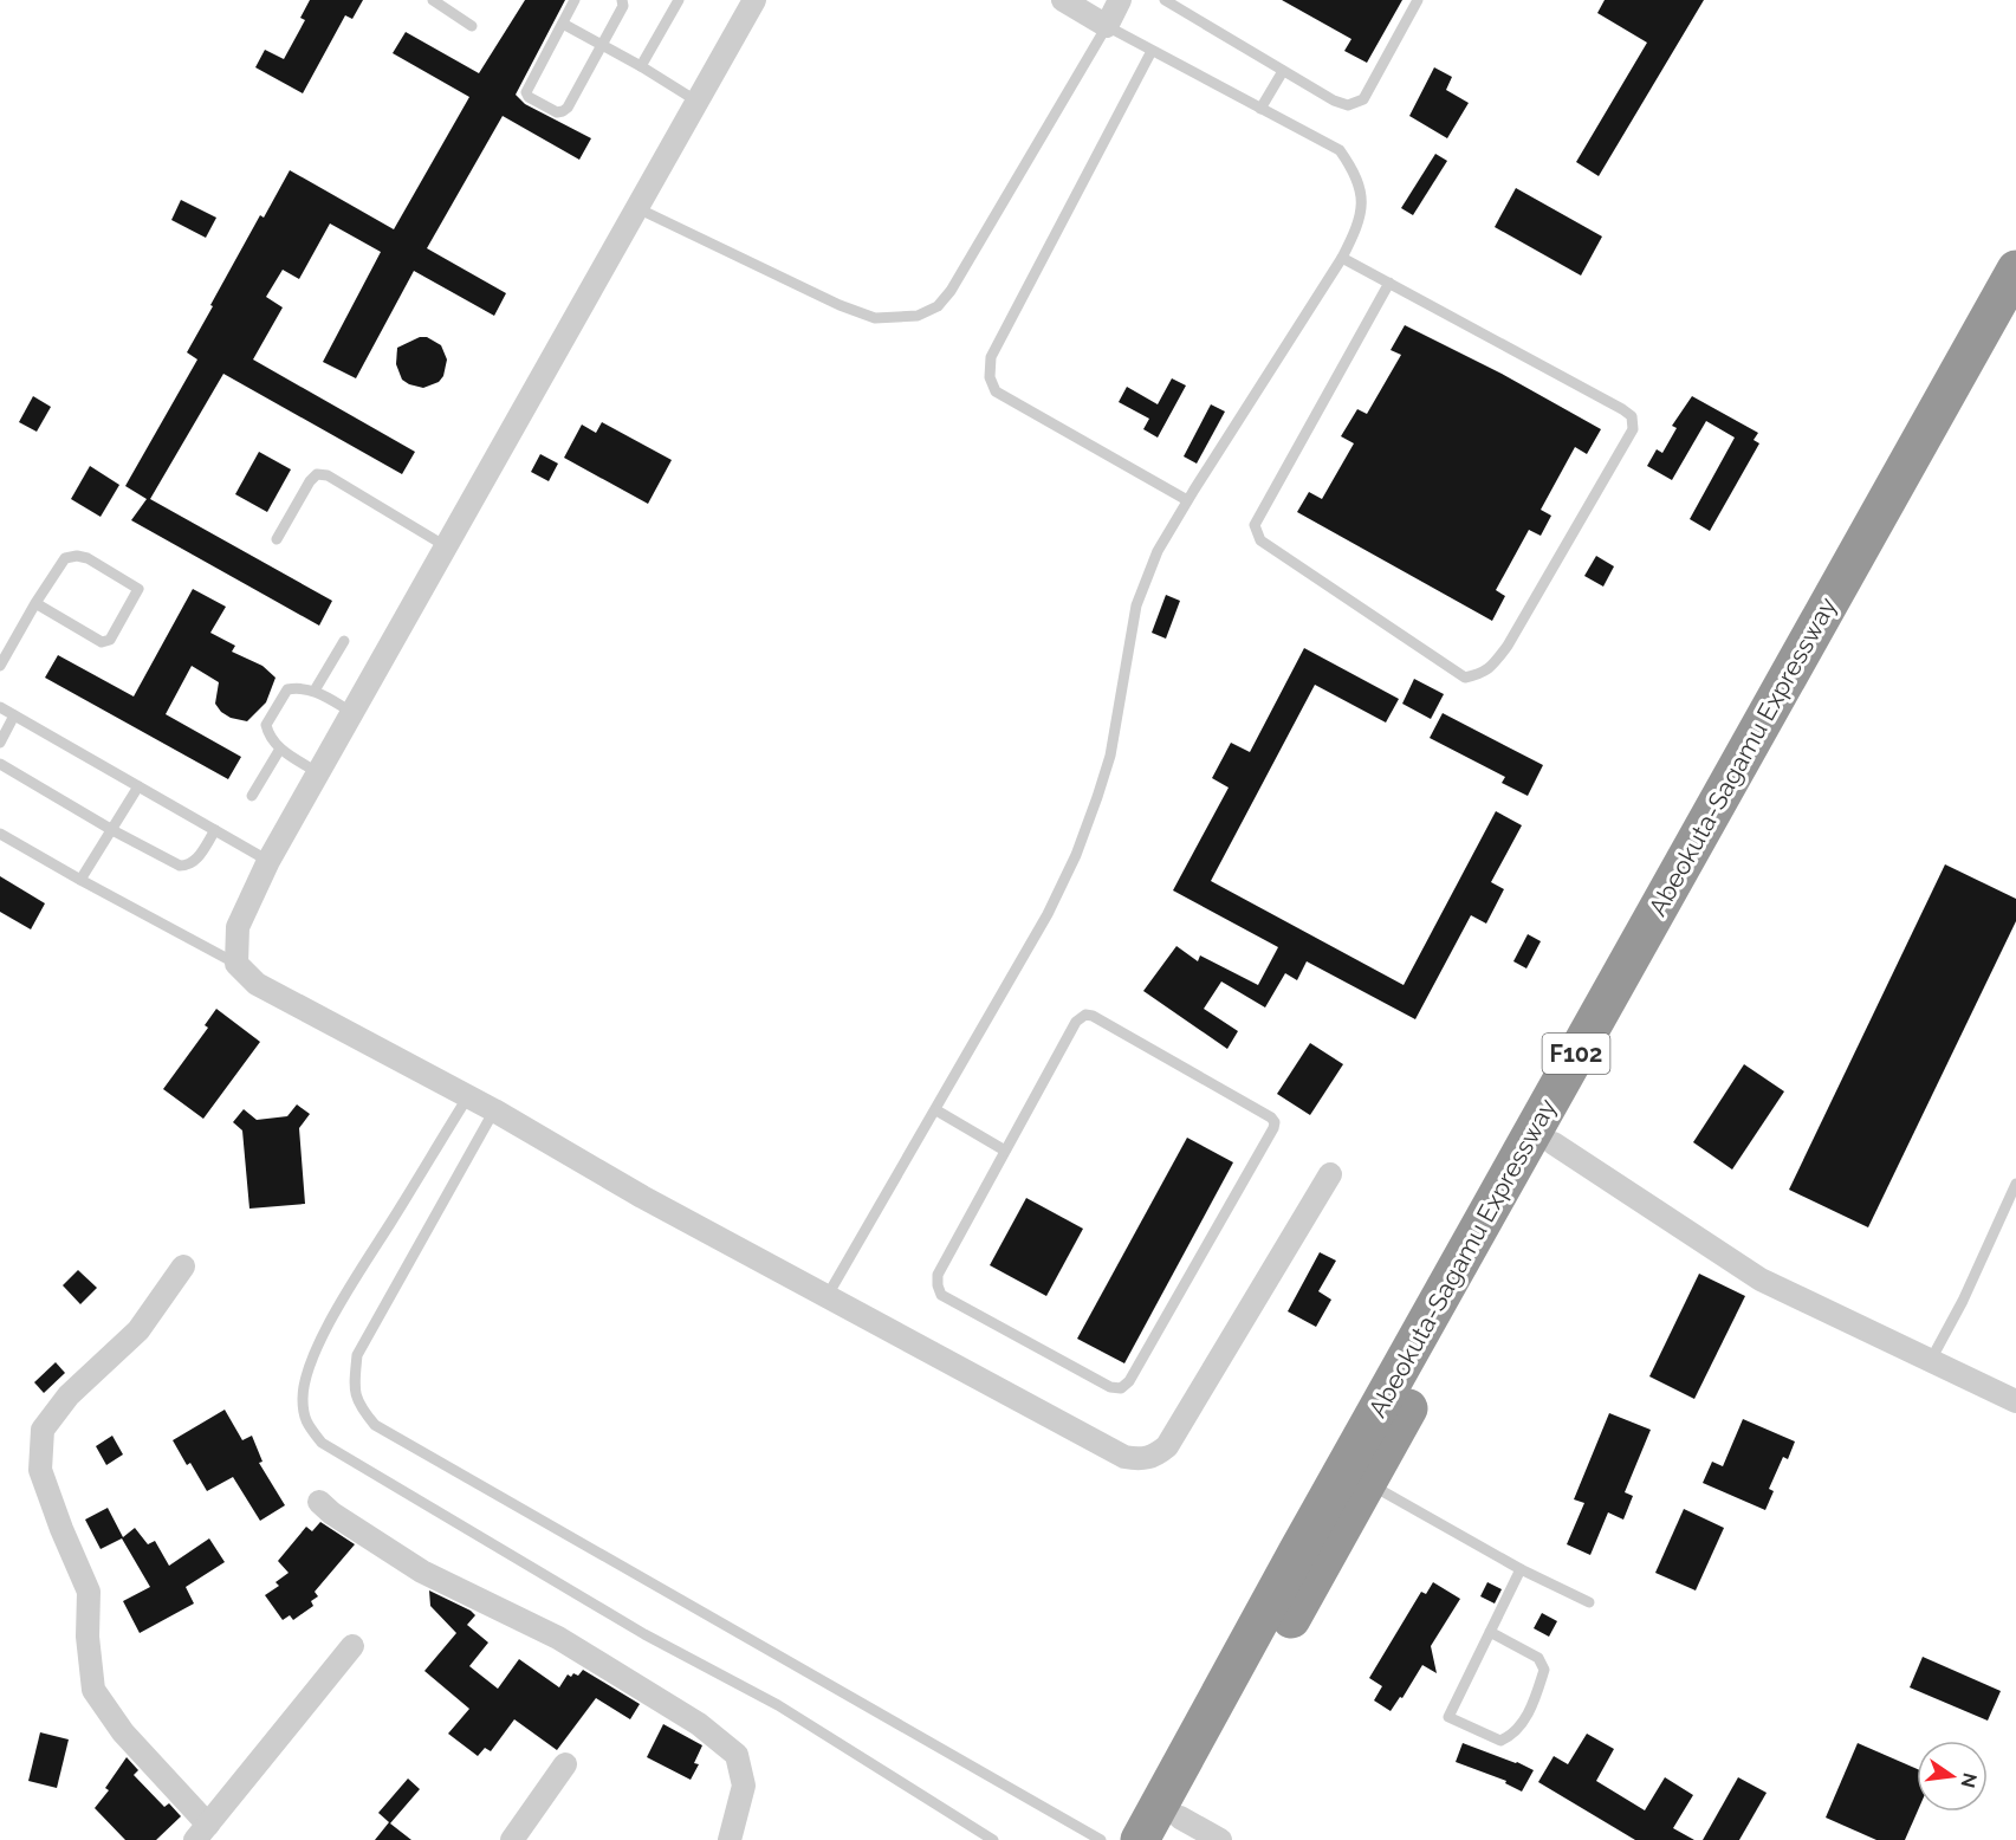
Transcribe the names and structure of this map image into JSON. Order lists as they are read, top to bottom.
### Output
{
  "streets": {
    "highway": ["Abeokuta-Sagamu Expressway", "F102"]
  },
  "north": "right"
}
